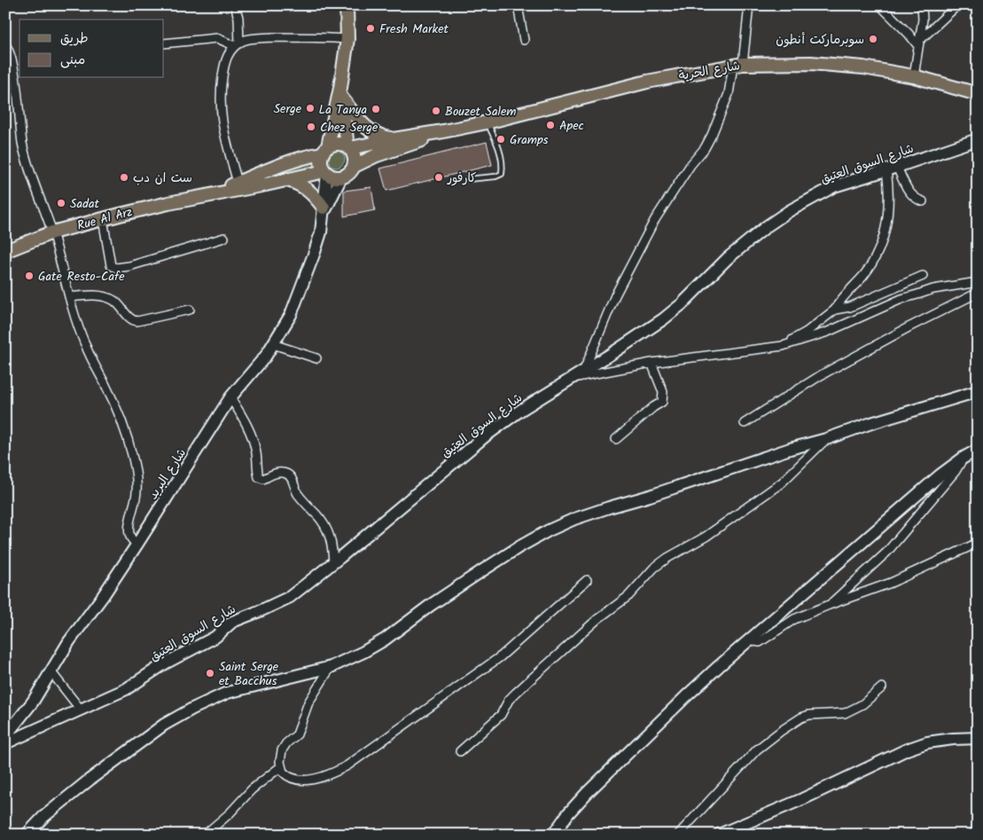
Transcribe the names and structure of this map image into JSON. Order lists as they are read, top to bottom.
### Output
{
  "streets": {
    "main road": ["شارع الحرية", "Rue Al Arz"],
    "street": ["شارع السوق العتيق", "شارع البريد"]
  },
  "crossings": [
    ["Rue Al Arz", "شارع البريد"]
  ],
  "places": [
    "Fresh Market",
    "سوبرماركت أنطون",
    "Serge",
    "La Tanya",
    "Bouzet Salem",
    "Apec",
    "Chez Serge",
    "Gramps",
    "ست ان دب",
    "كارفور",
    "Sadat",
    "Gate Resto-Cafe",
    "Saint Serge et Bacchus"
  ],
  "legend": ["طريق", "مبنى"]
}
